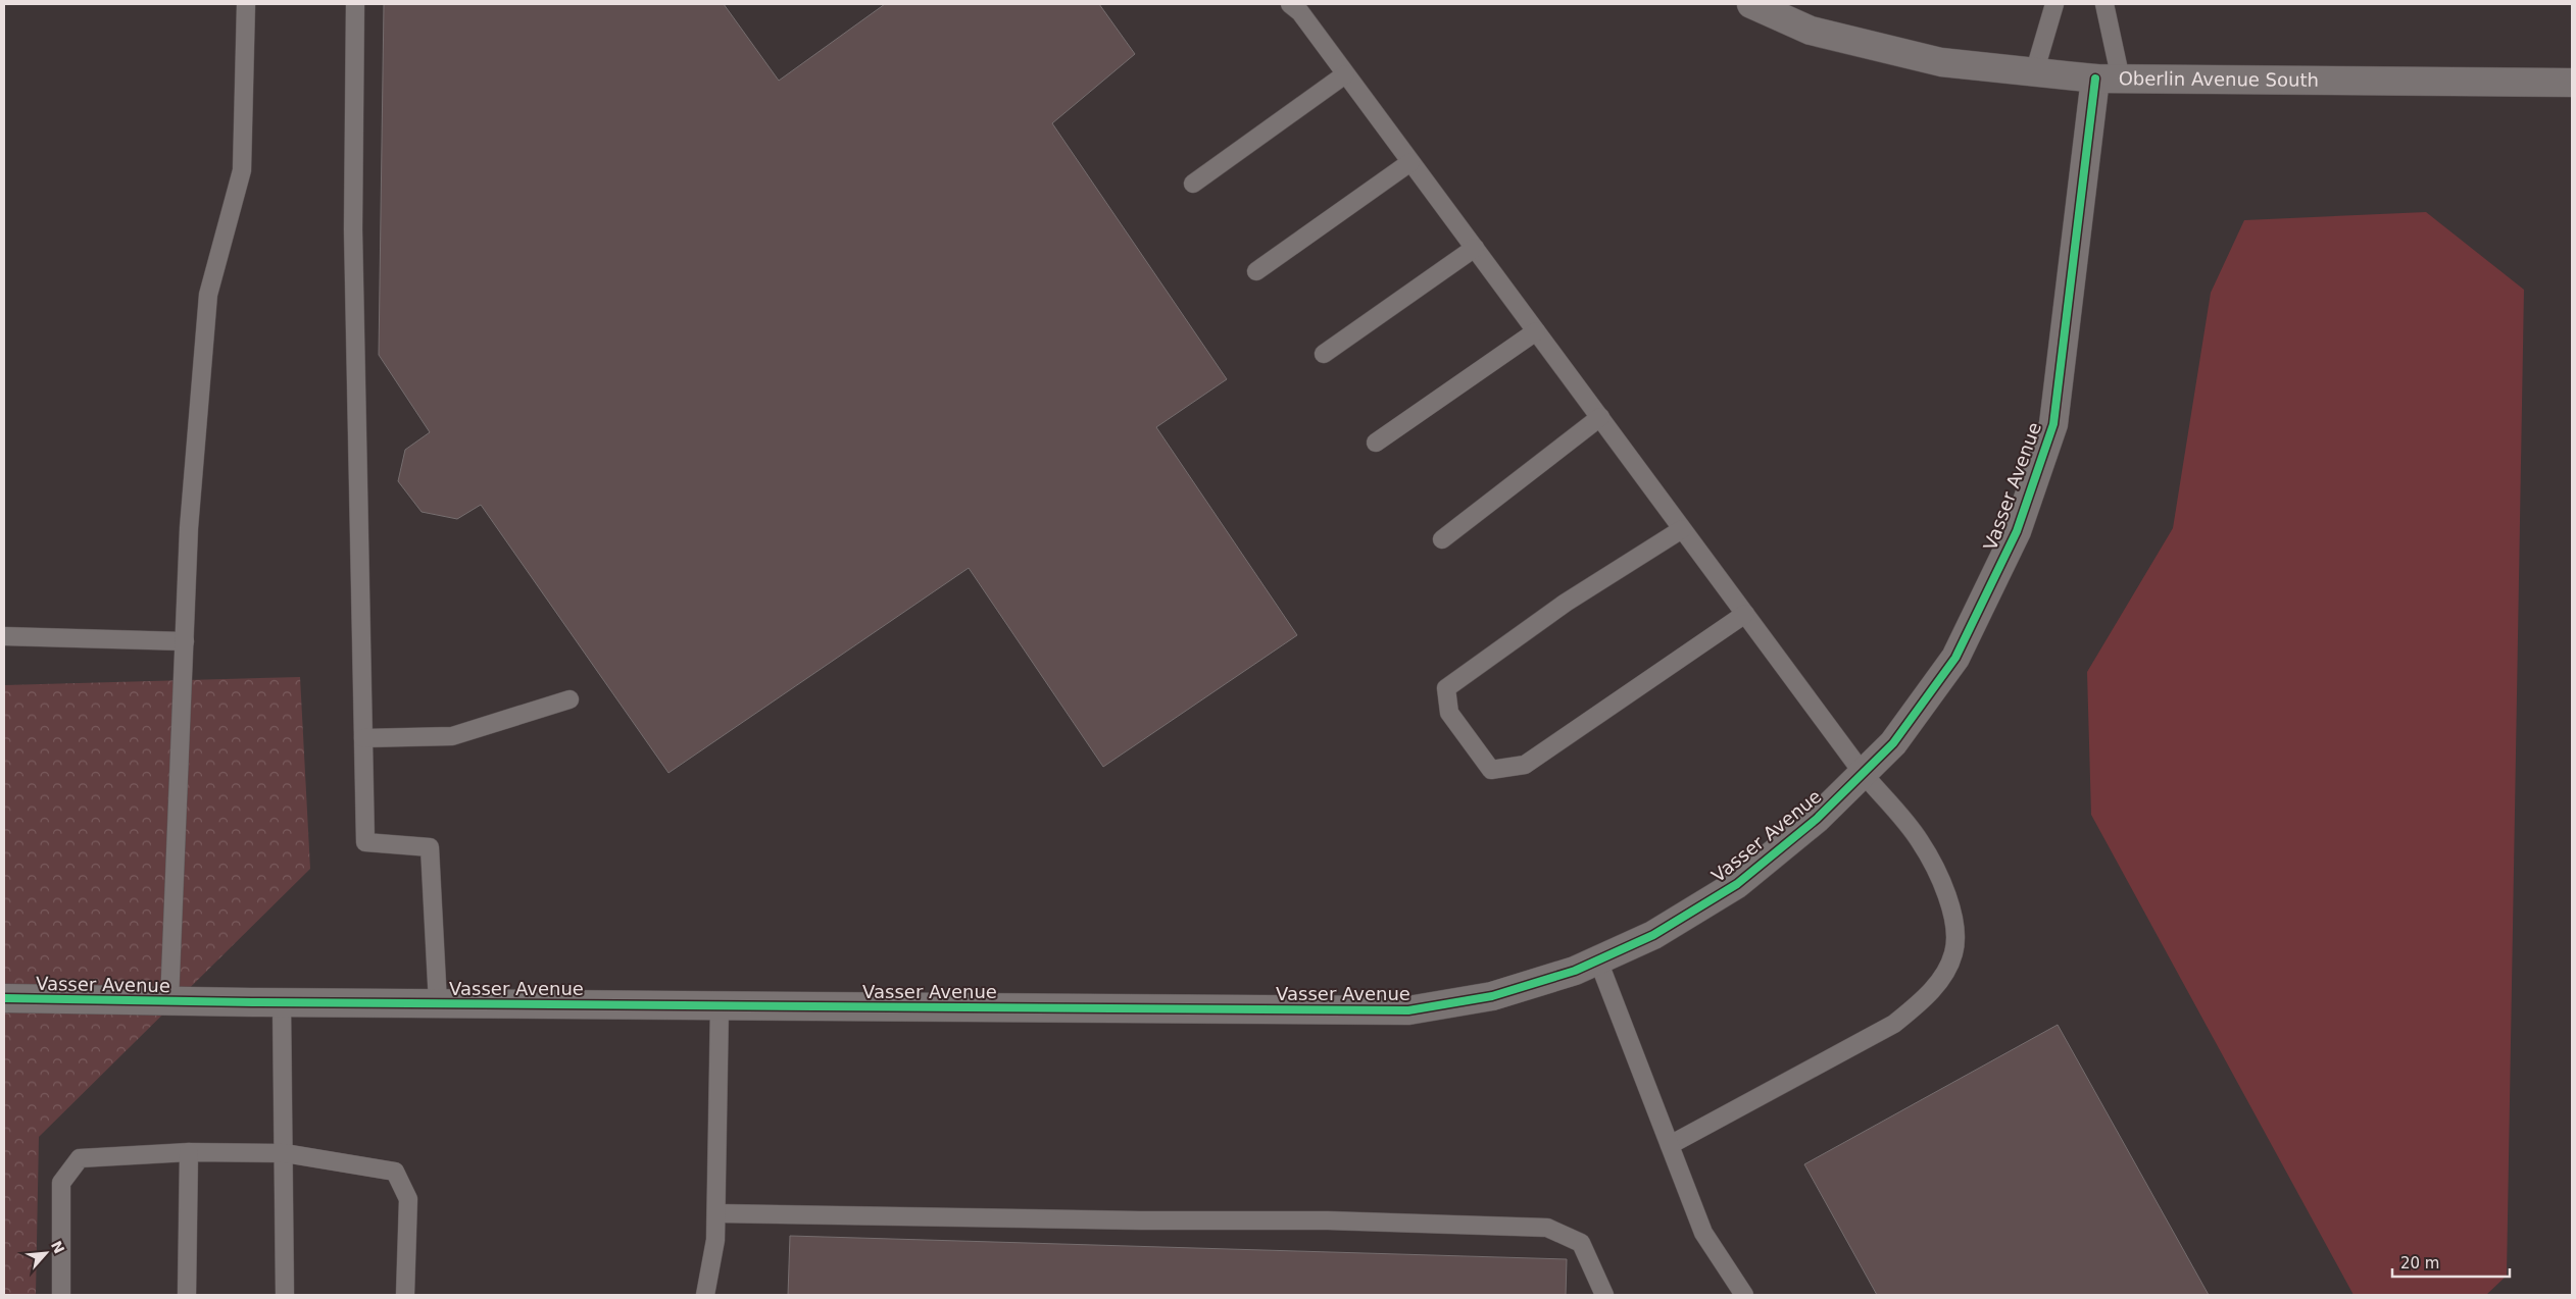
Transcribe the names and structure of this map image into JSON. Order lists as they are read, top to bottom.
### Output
{
  "streets": {
    "street": ["Oberlin Avenue South", "Vasser Avenue"]
  },
  "crossings": [
    ["Oberlin Avenue South", "Vasser Avenue"]
  ],
  "scale_bar": "20 m",
  "north": "top right"
}
